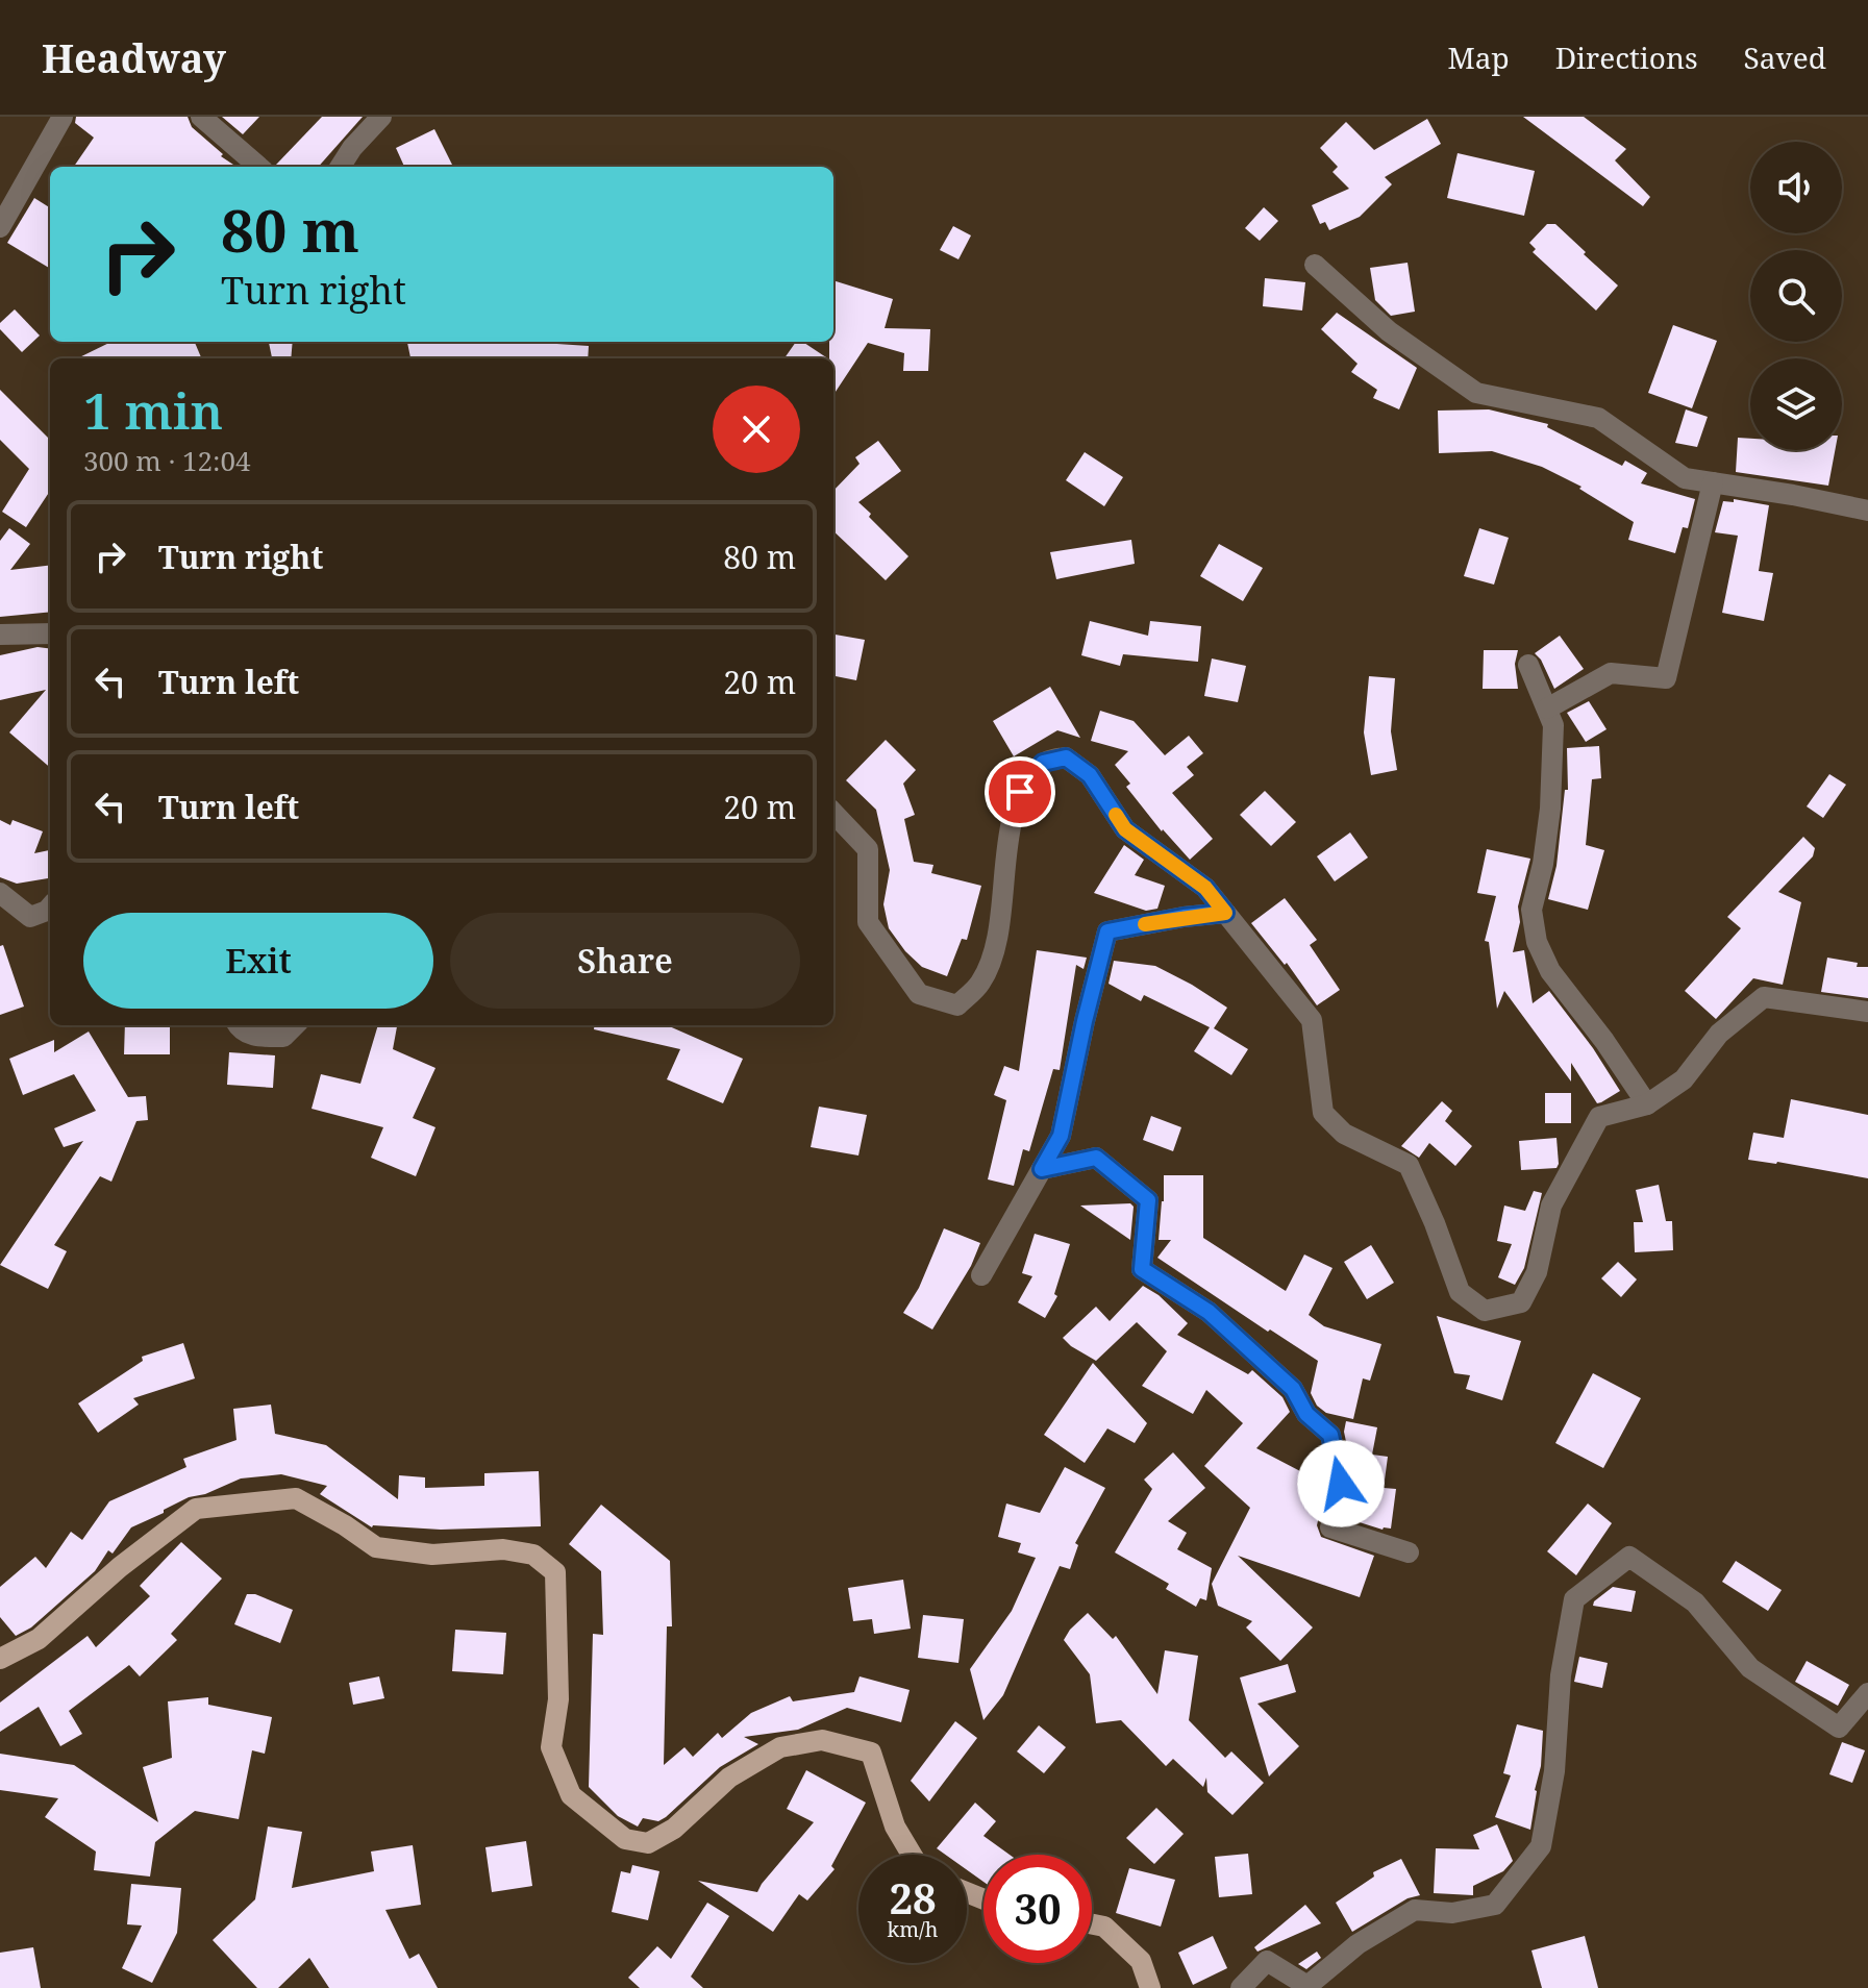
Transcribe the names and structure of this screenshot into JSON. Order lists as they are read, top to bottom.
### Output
{
  "page": {
    "header": "Headway",
    "nav": ["Map", "Directions", "Saved"],
    "turn": ["80 m", "Turn right"],
    "heading": ["1 min", "300 m · 12:04"],
    "list": [
      {
        "name": "Turn right",
        "value": "80 m"
      },
      {
        "name": "Turn left",
        "value": "20 m"
      },
      {
        "name": "Turn left",
        "value": "20 m"
      }
    ],
    "buttons": ["Exit", "Share"],
    "speed": "28 km/h",
    "limit": "30"
  }
}
